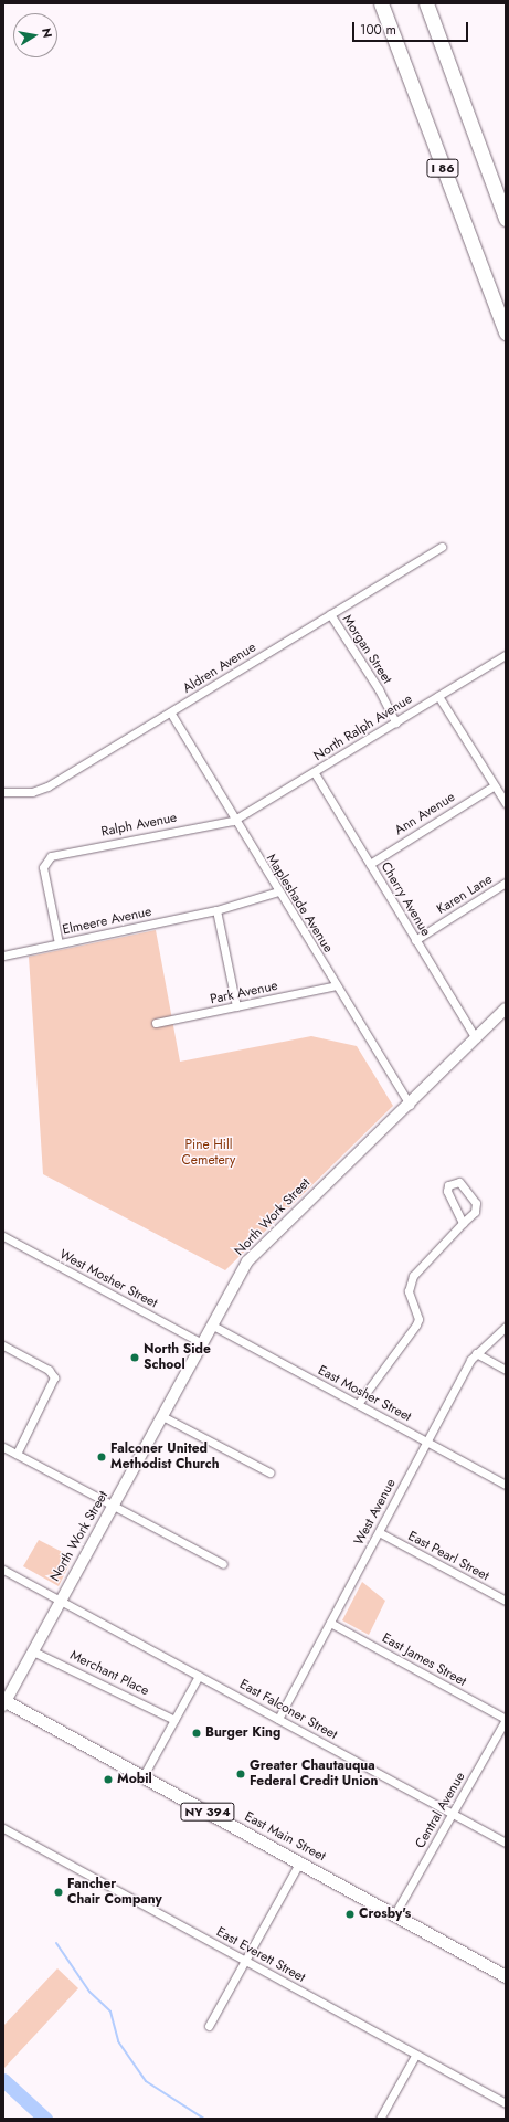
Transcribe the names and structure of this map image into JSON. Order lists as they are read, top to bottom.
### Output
{
  "streets": {
    "highway": ["I 86"],
    "main road": ["NY 394", "East Main Street"],
    "street": [
      "Morgan Street",
      "Aldren Avenue",
      "North Ralph Avenue",
      "Ann Avenue",
      "Ralph Avenue",
      "Karen Lane",
      "Cherry Avenue",
      "Mapleshade Avenue",
      "Elmeere Avenue",
      "Park Avenue",
      "North Work Street",
      "West Mosher Street",
      "East Mosher Street",
      "West Avenue",
      "East Pearl Street",
      "East James Street",
      "Merchant Place",
      "East Falconer Street",
      "Central Avenue",
      "East Everett Street"
    ]
  },
  "crossings": [
    ["Morgan Street", "Aldren Avenue"],
    ["Morgan Street", "North Ralph Avenue"],
    ["Aldren Avenue", "Mapleshade Avenue"],
    ["North Ralph Avenue", "Ralph Avenue"],
    ["North Ralph Avenue", "Cherry Avenue"],
    ["North Ralph Avenue", "Mapleshade Avenue"],
    ["Ann Avenue", "Cherry Avenue"],
    ["Ralph Avenue", "Mapleshade Avenue"],
    ["Ralph Avenue", "Elmeere Avenue"],
    ["Karen Lane", "Cherry Avenue"],
    ["Cherry Avenue", "North Work Street"],
    ["Mapleshade Avenue", "Elmeere Avenue"],
    ["Mapleshade Avenue", "Park Avenue"],
    ["Mapleshade Avenue", "North Work Street"],
    ["North Work Street", "West Mosher Street"],
    ["North Work Street", "East Mosher Street"],
    ["North Work Street", "Merchant Place"],
    ["North Work Street", "East Falconer Street"],
    ["North Work Street", "East Main Street"],
    ["East Mosher Street", "West Avenue"],
    ["West Avenue", "East Pearl Street"],
    ["West Avenue", "East James Street"],
    ["West Avenue", "East Falconer Street"],
    ["East James Street", "Central Avenue"],
    ["East Falconer Street", "Central Avenue"],
    ["Central Avenue", "East Main Street"]
  ],
  "parks": ["Pine Hill Cemetery"],
  "places": [
    "North Side School",
    "Falconer United Methodist Church",
    "Burger King",
    "Greater Chautauqua Federal Credit Union",
    "Mobil",
    "Fancher Chair Company",
    "Crosby's"
  ],
  "scale_bar": "100 m",
  "north": "right"
}
